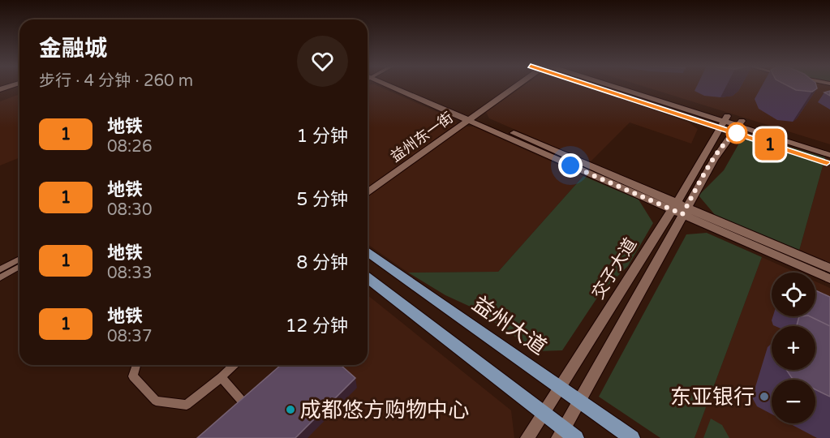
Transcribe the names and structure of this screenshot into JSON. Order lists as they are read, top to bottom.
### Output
{
  "streets": {
    "main road": ["益州大道"],
    "street": ["益州东一街", "交子大道"]
  },
  "crossings": [
    ["交子大道", "益州大道"]
  ],
  "places": ["东亚银行", "成都悠方购物中心"],
  "lines": ["metro line 1"],
  "page": {
    "on_map": "1",
    "heading": ["金融城", "步行 · 4 分钟 · 260 m"],
    "list": [
      {
        "mark": "1",
        "name": "地铁",
        "note": "08:26",
        "value": "1 分钟"
      },
      {
        "mark": "1",
        "name": "地铁",
        "note": "08:30",
        "value": "5 分钟"
      },
      {
        "mark": "1",
        "name": "地铁",
        "note": "08:33",
        "value": "8 分钟"
      },
      {
        "mark": "1",
        "name": "地铁",
        "note": "08:37",
        "value": "12 分钟"
      }
    ],
    "map_buttons": ["+", "−"]
  }
}
